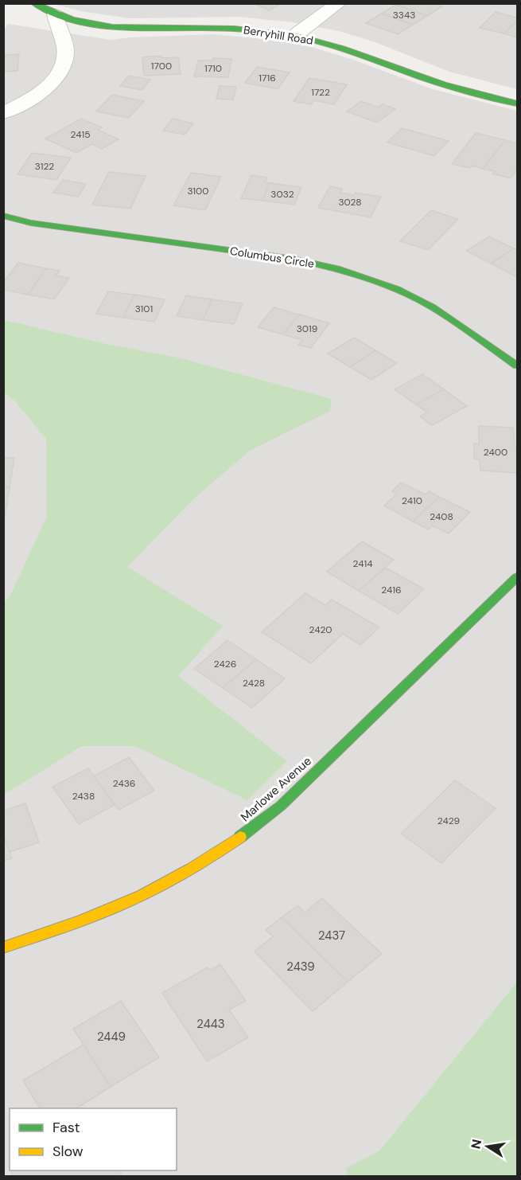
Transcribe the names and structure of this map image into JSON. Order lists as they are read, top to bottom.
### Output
{
  "streets": {
    "street": ["Berryhill Road", "Columbus Circle", "Marlowe Avenue"]
  },
  "house_numbers": [
    "3343",
    "1700",
    "1710",
    "1716",
    "1722",
    "2415",
    "3122",
    "3100",
    "3032",
    "3028",
    "3101",
    "3019",
    "2400",
    "2410",
    "2408",
    "2414",
    "2416",
    "2420",
    "2426",
    "2428",
    "2436",
    "2438",
    "2429",
    "2437",
    "2439",
    "2443",
    "2449"
  ],
  "legend": ["Fast", "Slow"],
  "north": "left"
}
